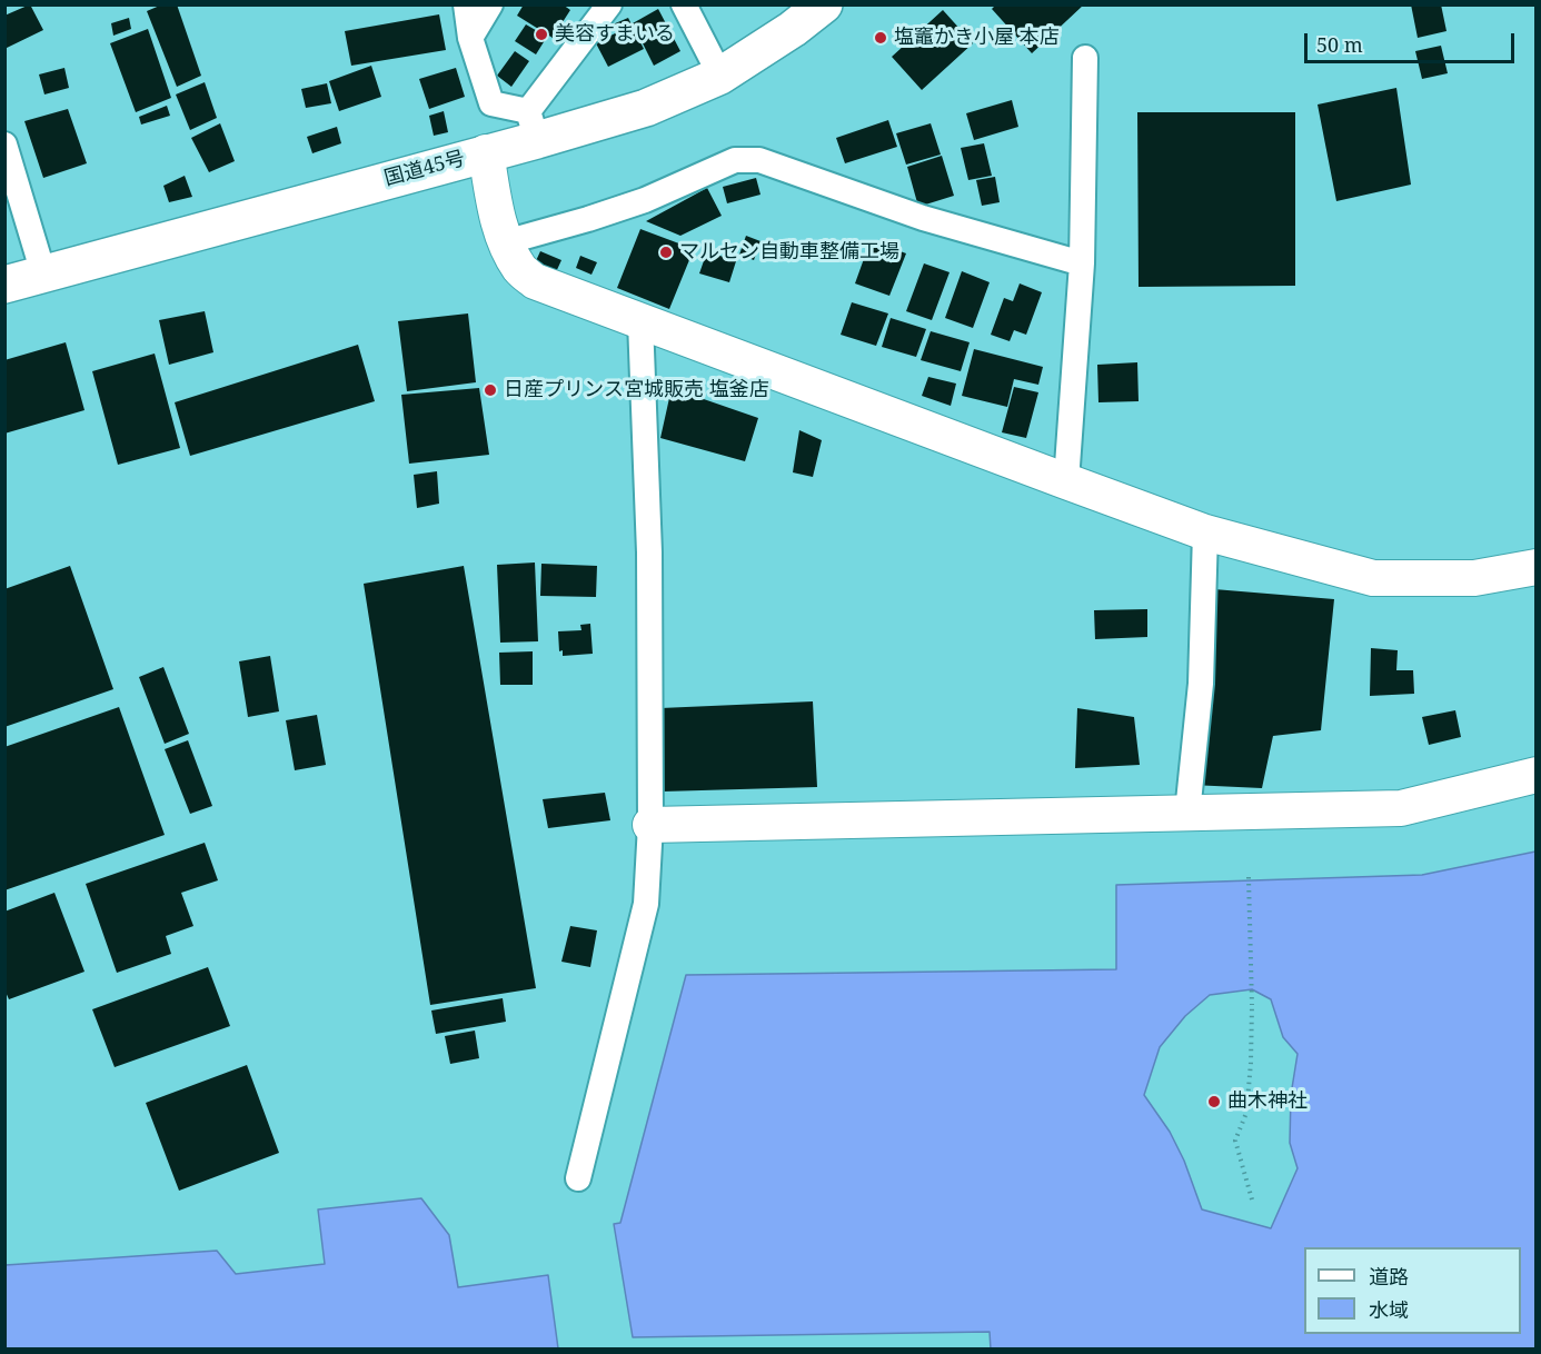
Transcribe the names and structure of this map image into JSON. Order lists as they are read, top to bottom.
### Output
{
  "streets": {
    "highway": ["国道45号"]
  },
  "places": [
    "美容すまいる",
    "塩竈かき小屋 本店",
    "マルセン自動車整備工場",
    "日産プリンス宮城販売 塩釜店",
    "曲木神社"
  ],
  "legend": ["道路", "水域"],
  "scale_bar": "50 m"
}
